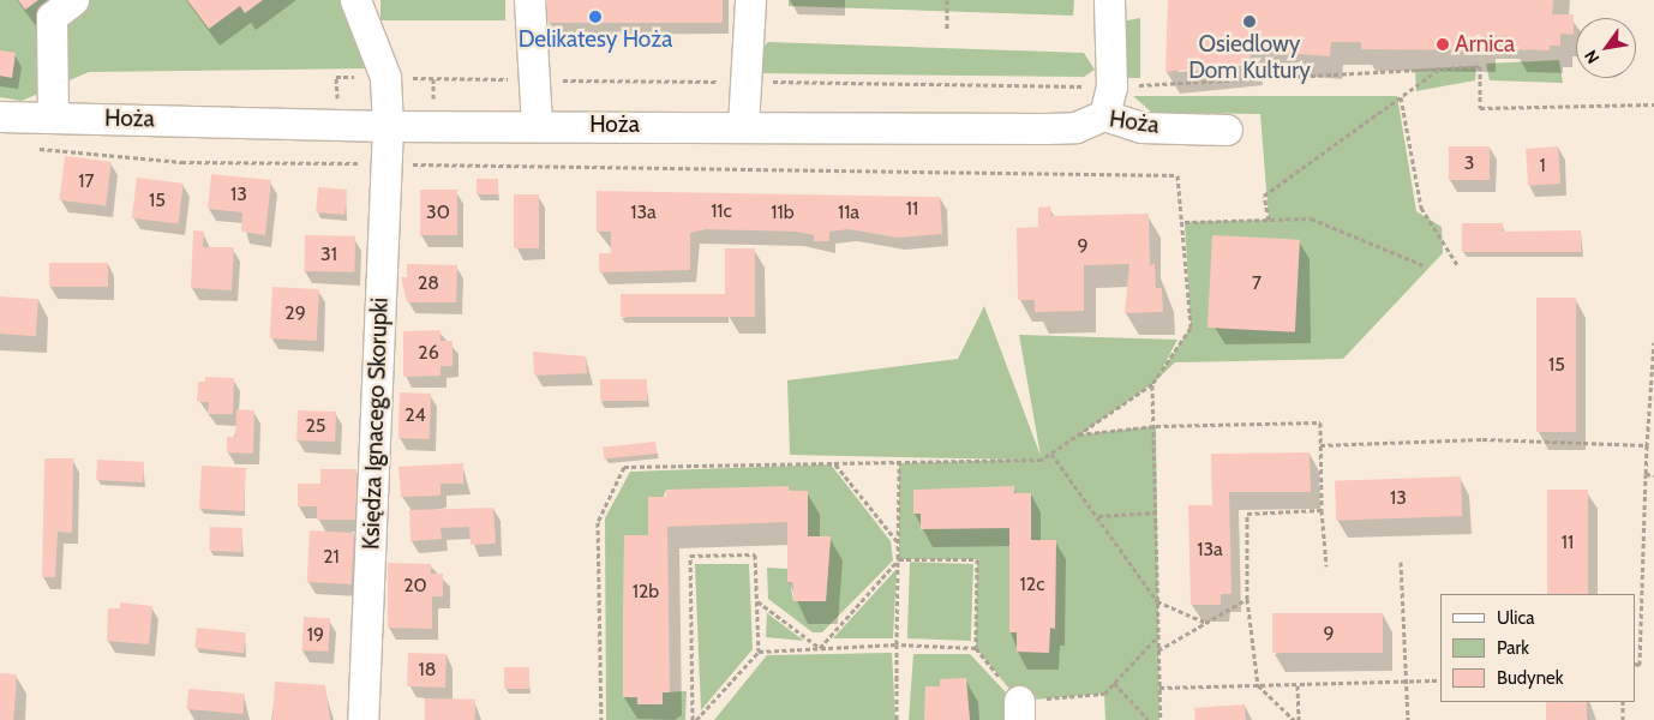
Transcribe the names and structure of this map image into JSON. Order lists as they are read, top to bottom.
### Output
{
  "streets": {
    "street": ["Hoża", "Księdza Ignacego Skorupki"]
  },
  "crossings": [
    ["Hoża", "Księdza Ignacego Skorupki"]
  ],
  "places": ["Delikatesy Hoża", "Osiedlowy Dom Kultury", "Arnica"],
  "house_numbers": [
    "3",
    "1",
    "17",
    "13",
    "15",
    "11",
    "11c",
    "30",
    "13a",
    "11b",
    "11a",
    "9",
    "31",
    "28",
    "7",
    "29",
    "26",
    "15",
    "24",
    "25",
    "13",
    "11",
    "13a",
    "21",
    "12c",
    "20",
    "12b",
    "9",
    "19",
    "18"
  ],
  "legend": ["Ulica", "Park", "Budynek"],
  "north": "bottom left"
}
